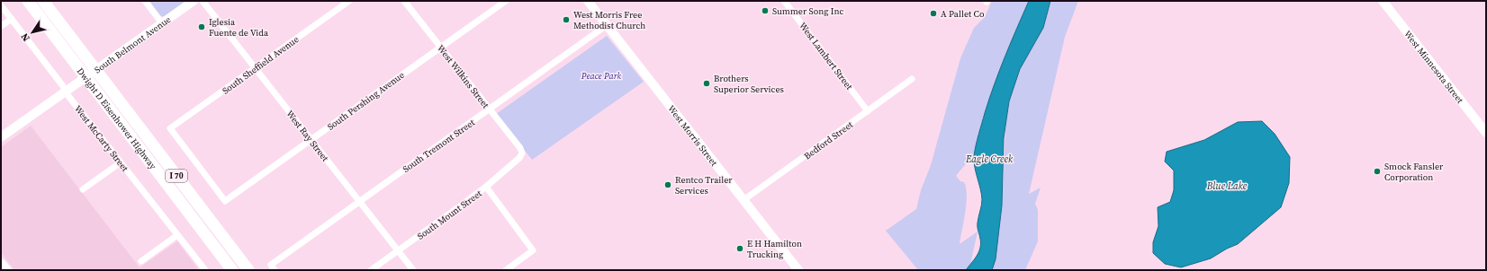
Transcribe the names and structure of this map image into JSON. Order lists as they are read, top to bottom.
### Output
{
  "streets": {
    "highway": ["Dwight D Eisenhower Highway", "I 70"],
    "main road": ["South Belmont Avenue", "West Minnesota Street", "West Morris Street"],
    "street": [
      "West Lambert Street",
      "South Sheffield Avenue",
      "West Wilkins Street",
      "South Pershing Avenue",
      "West Ray Street",
      "West McCarty Street",
      "Bedford Street",
      "South Tremont Street",
      "South Mount Street"
    ]
  },
  "crossings": [
    ["South Belmont Avenue", "West McCarty Street"],
    ["West Lambert Street", "Bedford Street"],
    ["South Sheffield Avenue", "South Pershing Avenue"],
    ["South Sheffield Avenue", "West Ray Street"],
    ["West Wilkins Street", "South Pershing Avenue"],
    ["West Wilkins Street", "South Tremont Street"],
    ["West Wilkins Street", "South Mount Street"],
    ["South Pershing Avenue", "West Ray Street"],
    ["West Ray Street", "South Tremont Street"],
    ["West Ray Street", "South Mount Street"],
    ["West Morris Street", "Bedford Street"],
    ["West Morris Street", "South Tremont Street"]
  ],
  "water": ["Eagle Creek", "Blue Lake"],
  "parks": ["Peace Park"],
  "places": [
    "Summer Song Inc",
    "A Pallet Co",
    "West Morris Free Methodist Church",
    "Iglesia Fuente de Vida",
    "Brothers Superior Services",
    "Smock Fansler Corporation",
    "Rentco Trailer Services",
    "E H Hamilton Trucking"
  ],
  "north": "bottom left"
}
